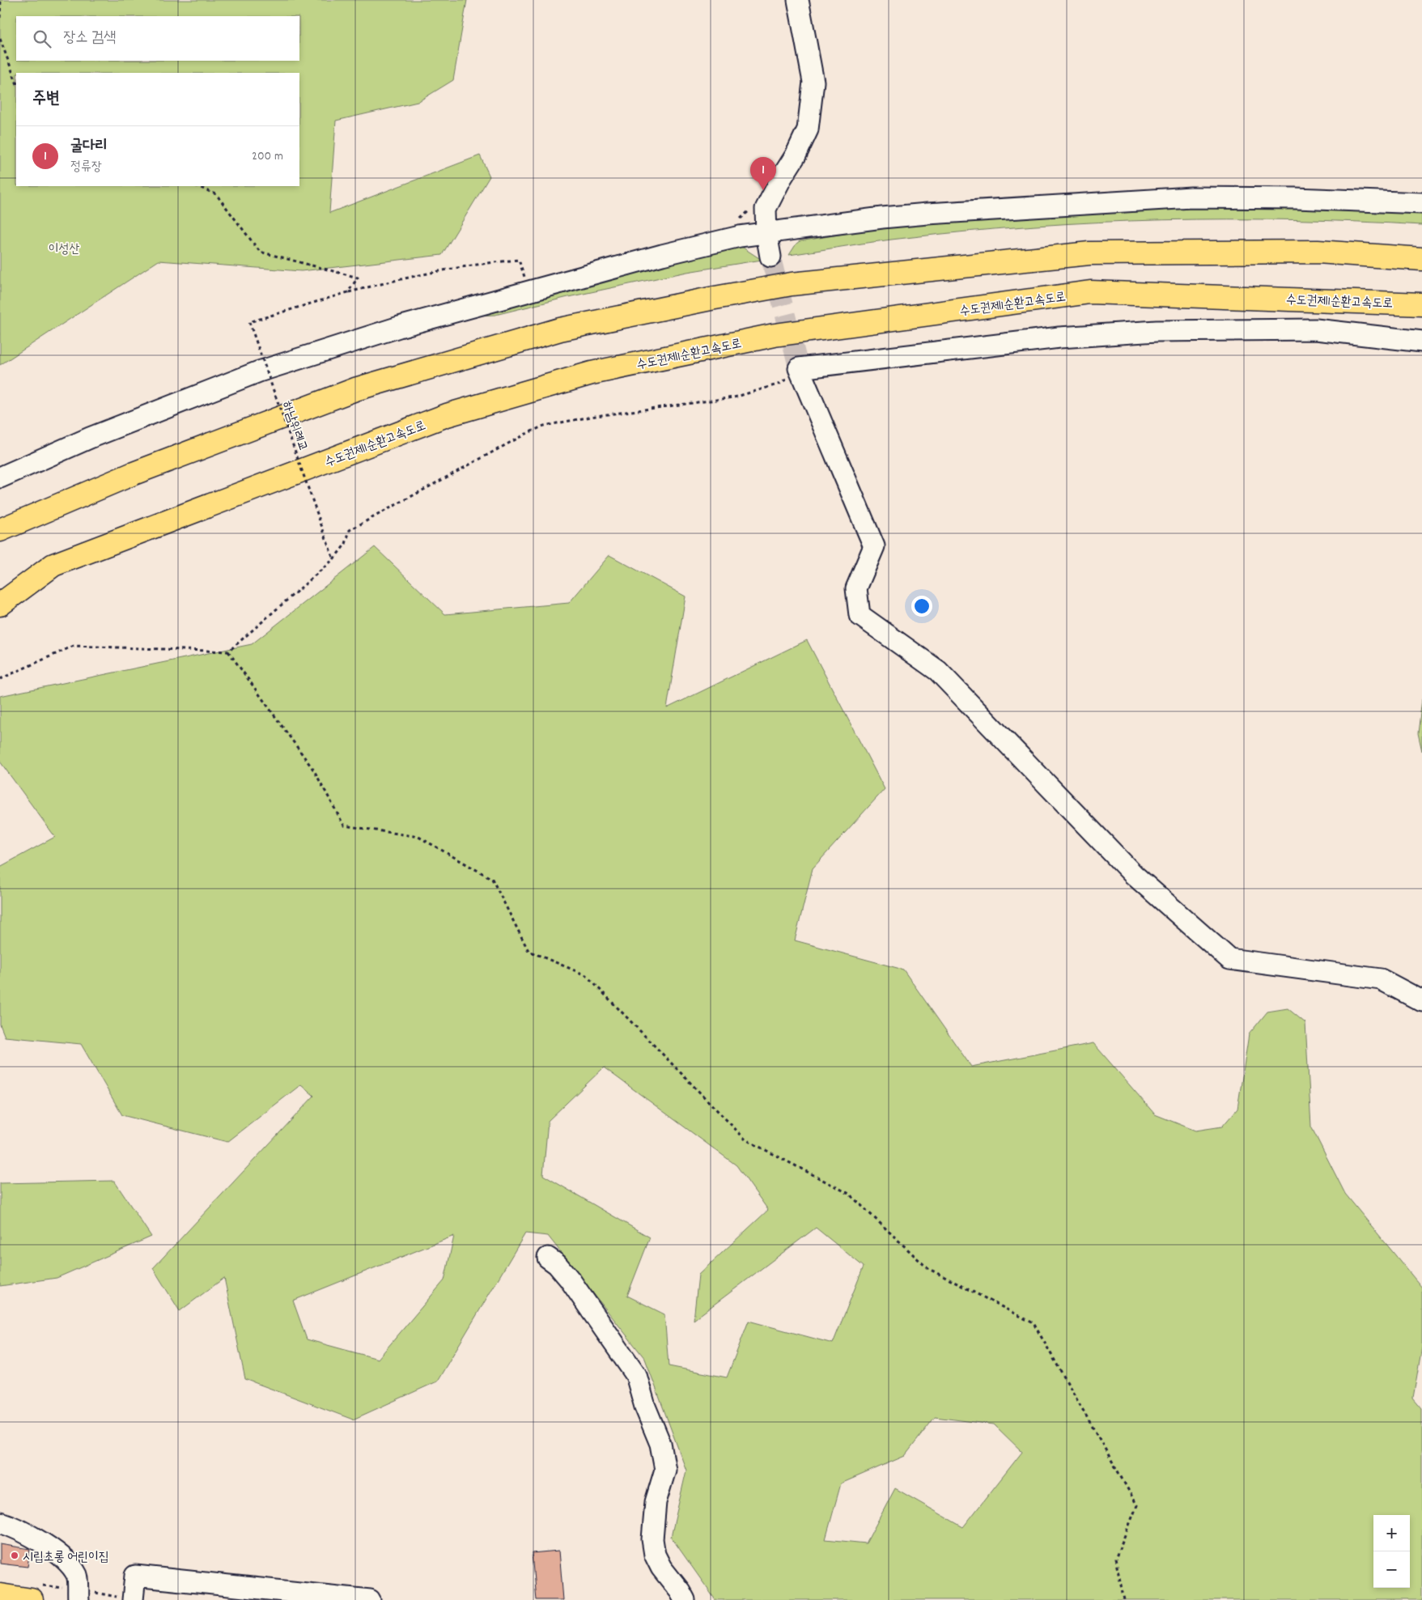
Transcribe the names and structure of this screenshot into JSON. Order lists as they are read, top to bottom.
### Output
{
  "streets": {
    "main road": ["수도권제1순환고속도로"],
    "path": ["하남위례교"]
  },
  "parks": ["이성산"],
  "places": ["시립초롱 어린이집"],
  "page": {
    "search": "장소 검색",
    "heading": "주변",
    "list": [
      {
        "mark": "1",
        "name": "굴다리",
        "note": "정류장",
        "value": "200 m"
      }
    ],
    "pins": "1",
    "map_buttons": ["+", "−"]
  }
}
